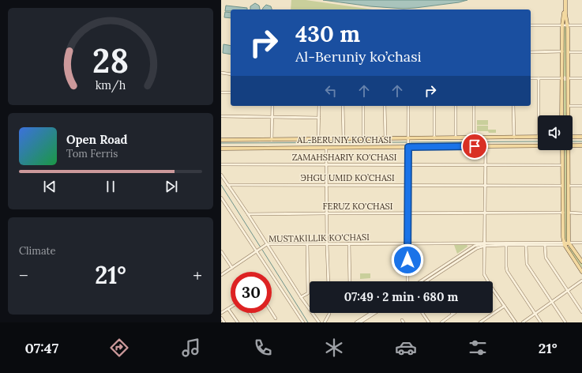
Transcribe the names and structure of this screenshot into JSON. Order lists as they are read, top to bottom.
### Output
{
  "streets": {
    "main road": ["AL-BERUNIY KO’CHASI"],
    "street": [
      "ZAMAHSHARIY KO'CHASI",
      "ЭHGU UMID KO’CHASI",
      "FERUZ KO'CHASI",
      "MUSTAKILLIK KO'CHASI"
    ]
  },
  "page": {
    "turn": ["430 m", "Al-Beruniy ko’chasi"],
    "song": ["Open Road", "Tom Ferris"],
    "tile": "Climate",
    "heat": ["−", "21°", "+"],
    "limit": "30",
    "trip": "07:49 · 2 min · 680 m",
    "tabs": ["07:47", "21°"],
    "gauge": ["28", "km/h"]
  }
}
